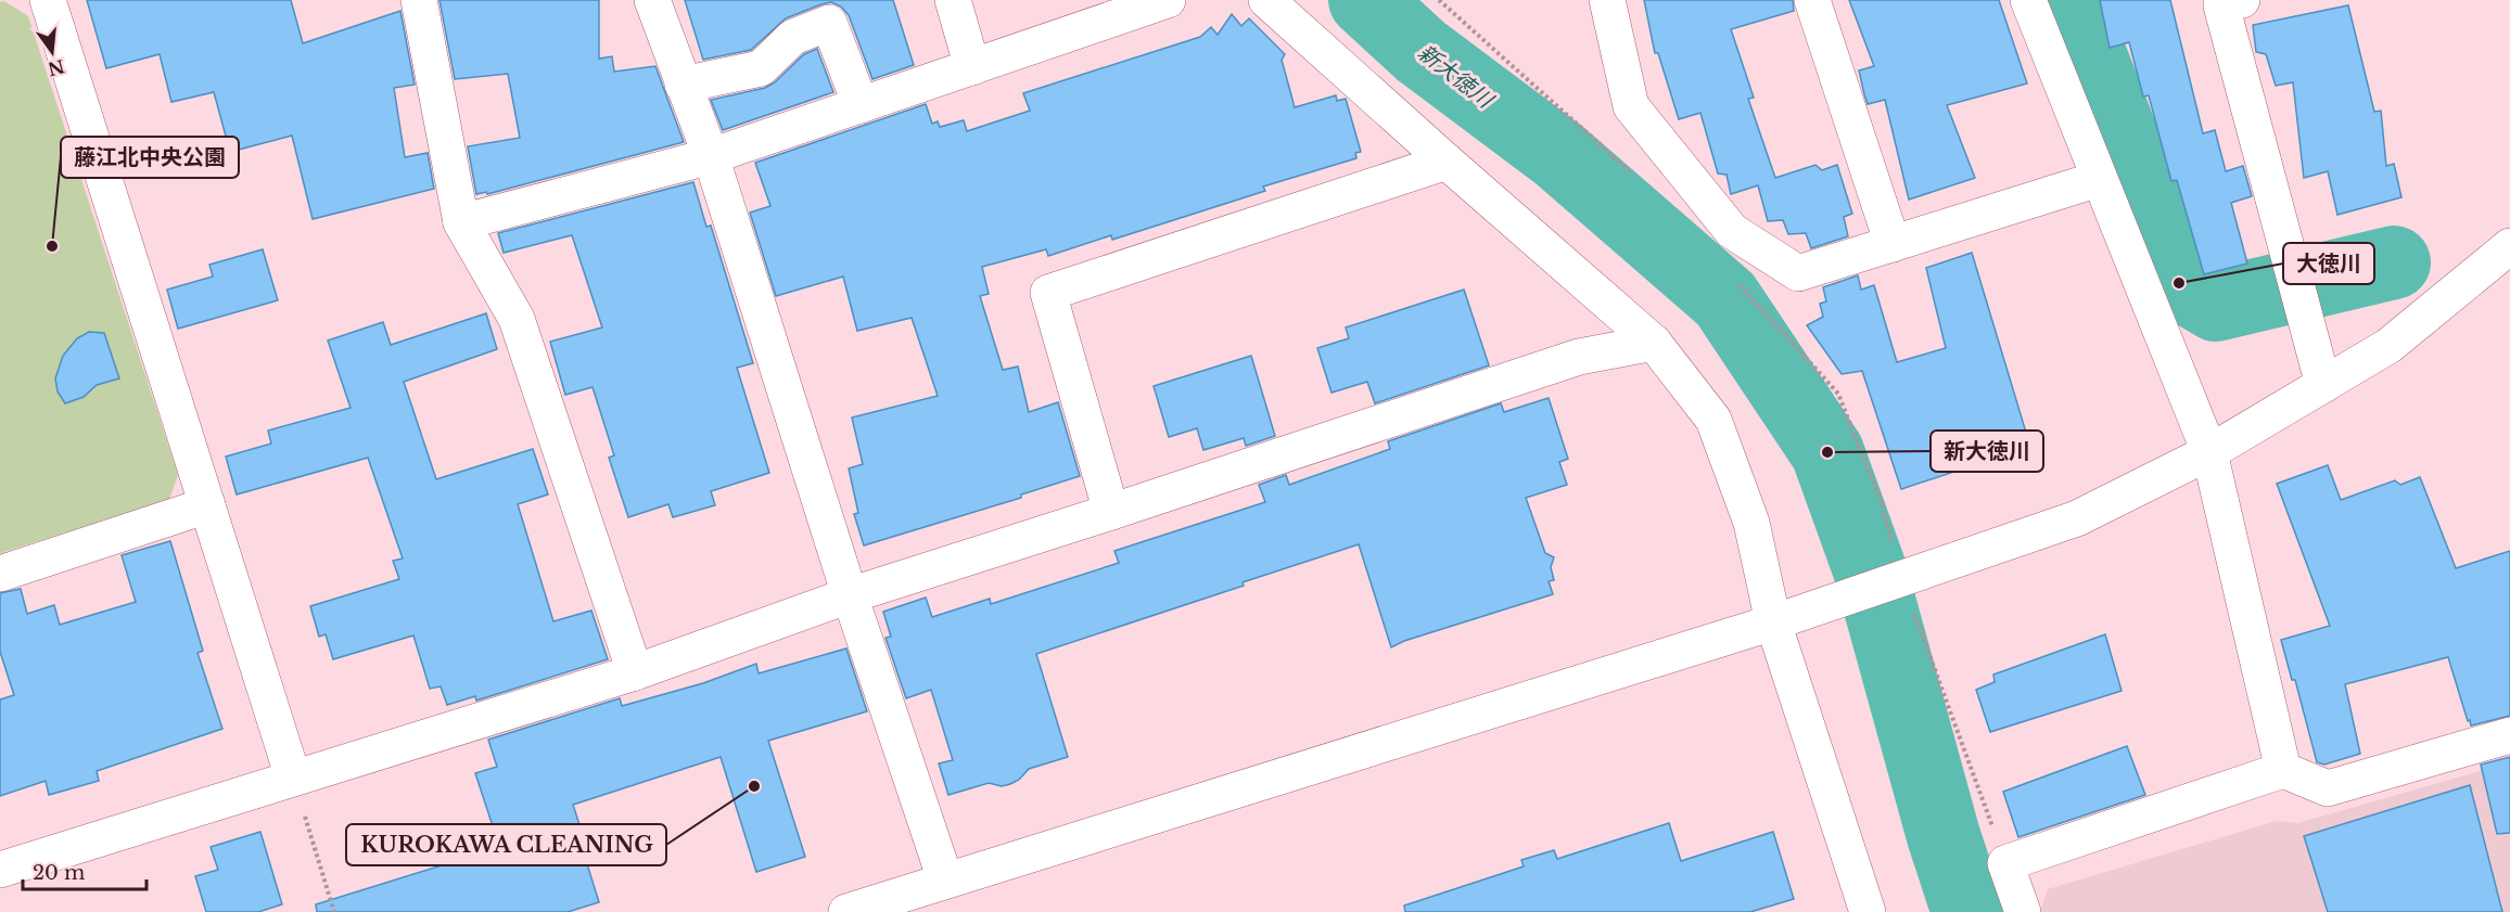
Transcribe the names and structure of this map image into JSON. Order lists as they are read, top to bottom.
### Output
{
  "water": ["新大徳川"],
  "places": [
    "藤江北中央公園",
    "大徳川",
    "新大徳川",
    "KUROKAWA CLEANING"
  ],
  "scale_bar": "20 m",
  "north": "bottom"
}
